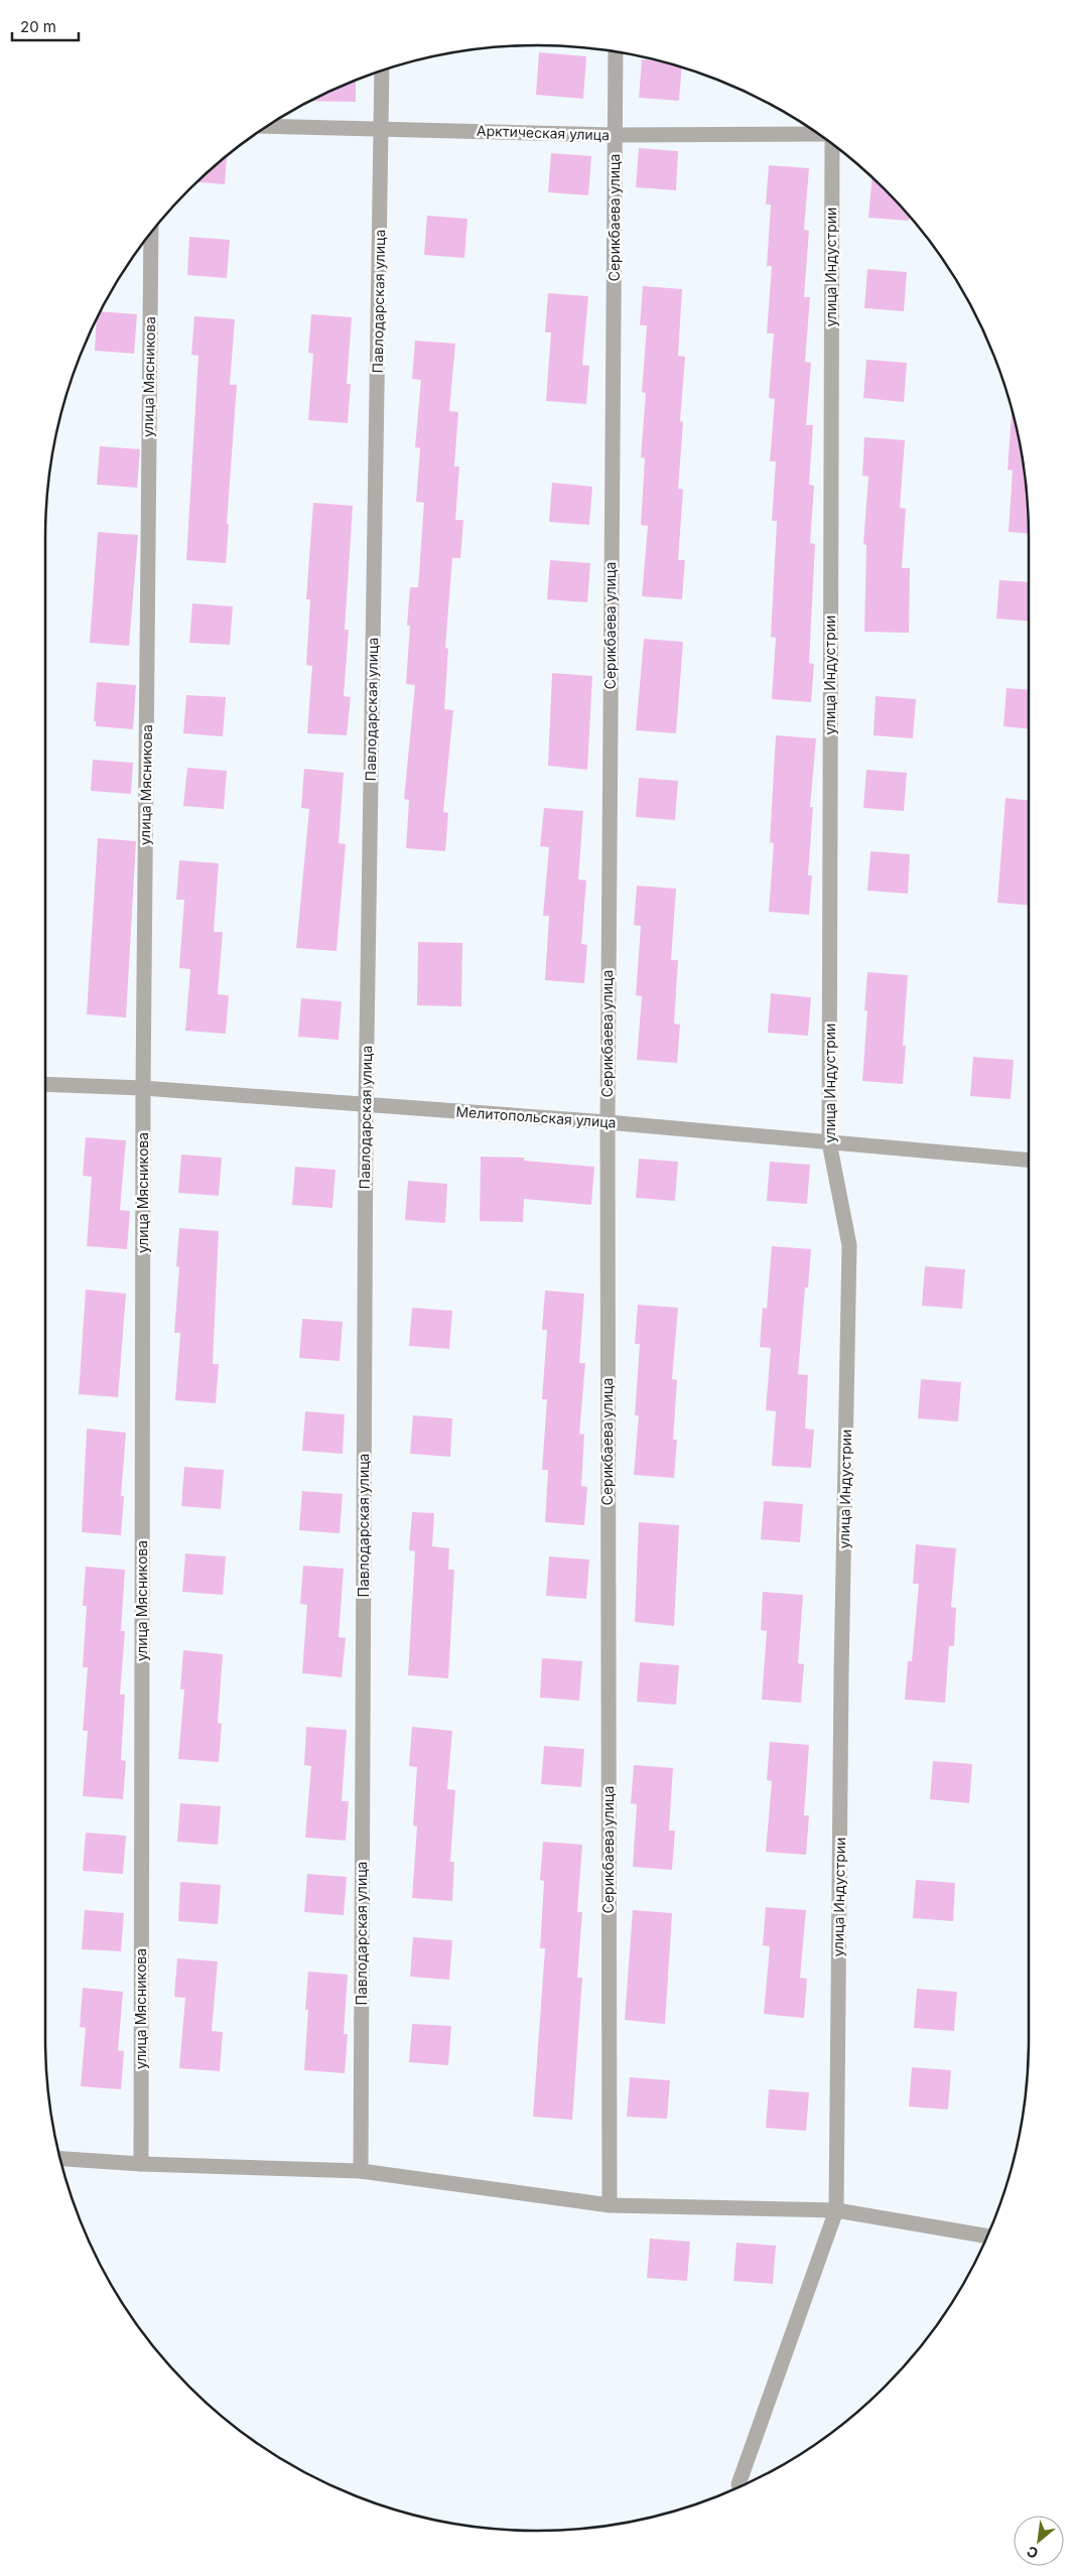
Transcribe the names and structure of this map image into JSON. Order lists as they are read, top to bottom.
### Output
{
  "streets": {
    "street": [
      "Арктическая улица",
      "Серикбаева улица",
      "улица Индустрии",
      "Павлодарская улица",
      "улица Мясникова",
      "Мелитопольская улица"
    ]
  },
  "crossings": [
    ["Арктическая улица", "Серикбаева улица"],
    ["Арктическая улица", "Павлодарская улица"],
    ["Серикбаева улица", "Мелитопольская улица"],
    ["улица Индустрии", "Мелитопольская улица"],
    ["Павлодарская улица", "Мелитопольская улица"],
    ["улица Мясникова", "Мелитопольская улица"]
  ],
  "scale_bar": "20 m",
  "north": "bottom left"
}
